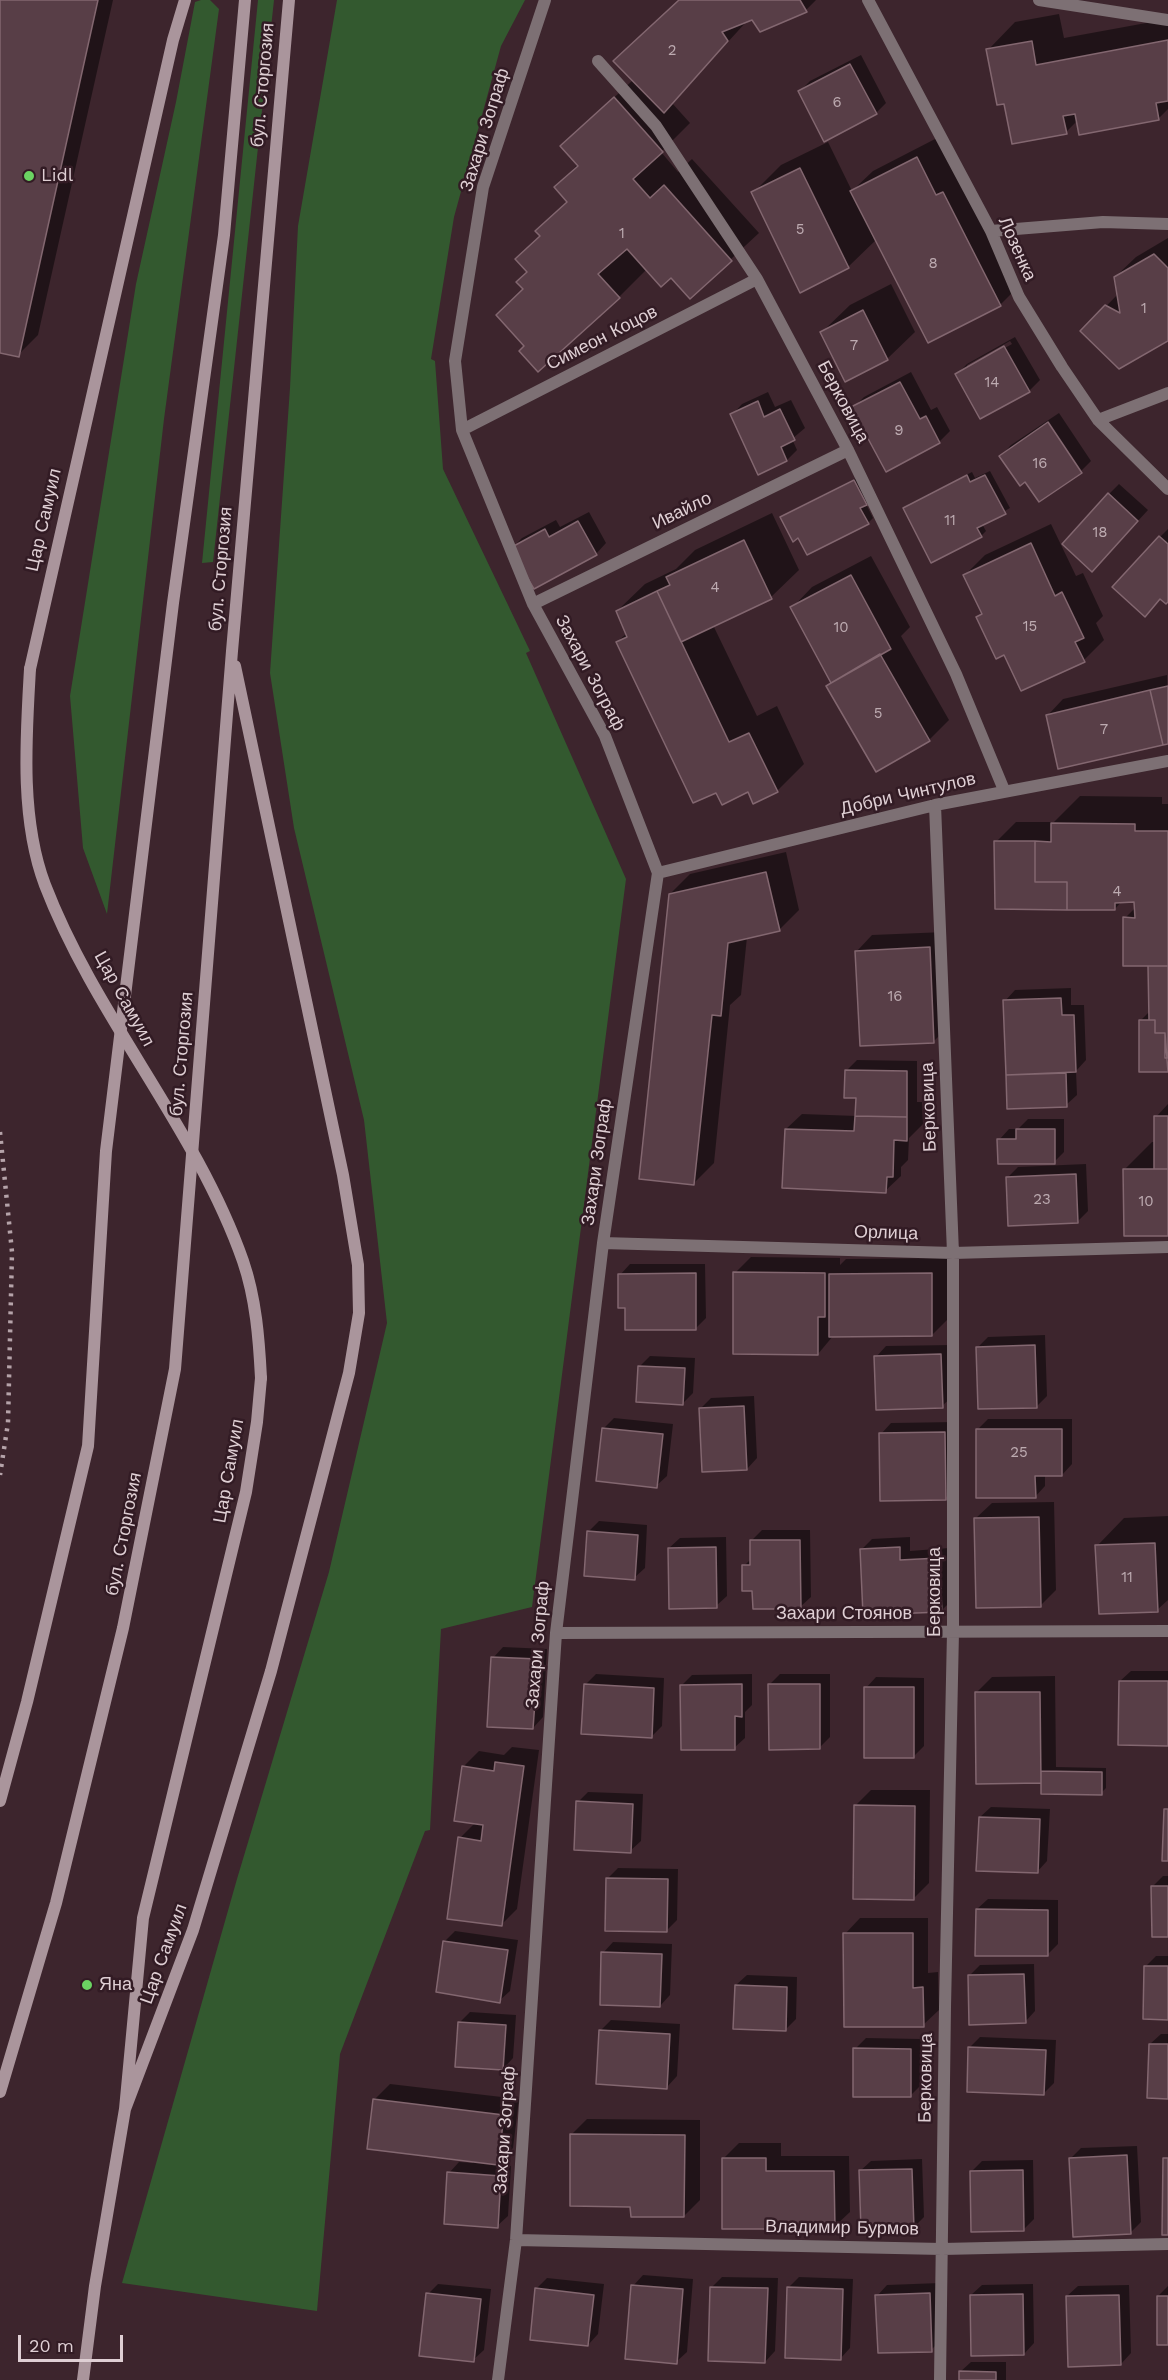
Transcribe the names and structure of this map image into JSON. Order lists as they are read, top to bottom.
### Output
{
  "streets": {
    "street": [
      "бул. Сторгозия",
      "Захари Зограф",
      "Лозенка",
      "Симеон Коцов",
      "Берковица",
      "Ивайло",
      "Цар Самуил",
      "Добри Чинтулов",
      "Орлица",
      "Захари Стоянов",
      "Владимир Бурмов"
    ]
  },
  "crossings": [
    ["бул. Сторгозия", "Цар Самуил"],
    ["Захари Зограф", "Симеон Коцов"],
    ["Захари Зограф", "Ивайло"],
    ["Захари Зограф", "Добри Чинтулов"],
    ["Захари Зограф", "Орлица"],
    ["Захари Зограф", "Захари Стоянов"],
    ["Захари Зограф", "Владимир Бурмов"],
    ["Симеон Коцов", "Берковица"],
    ["Берковица", "Ивайло"],
    ["Берковица", "Добри Чинтулов"],
    ["Берковица", "Орлица"],
    ["Берковица", "Захари Стоянов"],
    ["Берковица", "Владимир Бурмов"]
  ],
  "places": ["Lidl", "Яна"],
  "house_numbers": [
    "2",
    "6",
    "5",
    "1",
    "8",
    "1",
    "7",
    "14",
    "9",
    "16",
    "11",
    "18",
    "4",
    "15",
    "10",
    "5",
    "7",
    "4",
    "16",
    "23",
    "10",
    "25",
    "11"
  ],
  "scale_bar": "20 m"
}
